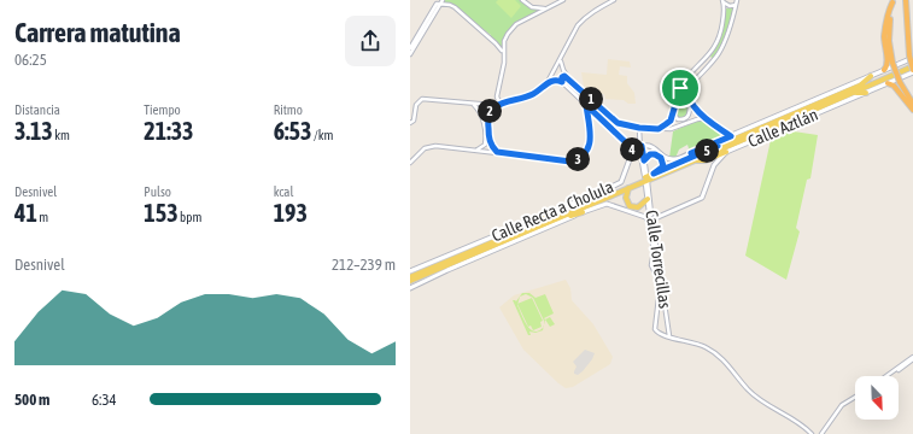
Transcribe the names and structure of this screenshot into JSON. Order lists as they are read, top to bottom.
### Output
{
  "streets": {
    "main road": ["Calle Aztlán", "Calle Recta a Cholula"],
    "street": ["Calle Torrecillas"]
  },
  "crossings": [
    ["Calle Aztlán", "Calle Recta a Cholula"],
    ["Calle Aztlán", "Calle Torrecillas"],
    ["Calle Recta a Cholula", "Calle Torrecillas"]
  ],
  "north": "bottom right",
  "page": {
    "heading": ["Carrera matutina", "06:25"],
    "stats": [
      ["Distancia", "3.13 km"],
      ["Tiempo", "21:33"],
      ["Ritmo", "6:53 /km"],
      ["Desnivel", "41 m"],
      ["Pulso", "153 bpm"],
      ["kcal", "193"]
    ],
    "pins": [
      "1",
      "2",
      "4",
      "5",
      "3"
    ],
    "chart": ["Desnivel", "212–239 m"],
    "list": [
      {
        "name": "500 m",
        "note": "6:34"
      }
    ]
  }
}
